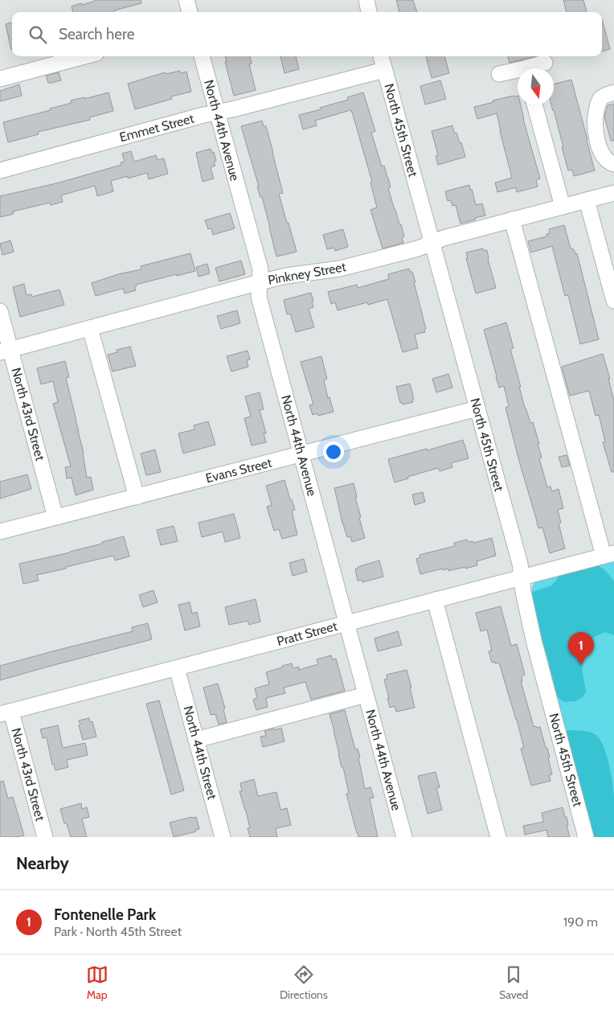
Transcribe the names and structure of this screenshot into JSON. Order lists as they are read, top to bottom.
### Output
{
  "streets": {
    "street": [
      "Emmet Street",
      "North 44th Avenue",
      "North 45th Street",
      "Pinkney Street",
      "North 43rd Street",
      "Evans Street",
      "Pratt Street",
      "North 44th Street"
    ]
  },
  "crossings": [
    ["Emmet Street", "North 44th Avenue"],
    ["Emmet Street", "North 45th Street"],
    ["North 44th Avenue", "Pinkney Street"],
    ["North 44th Avenue", "Evans Street"],
    ["North 44th Avenue", "Pratt Street"],
    ["North 45th Street", "Pinkney Street"],
    ["North 45th Street", "Evans Street"],
    ["North 45th Street", "Pratt Street"],
    ["Pinkney Street", "North 43rd Street"],
    ["North 43rd Street", "Evans Street"],
    ["North 43rd Street", "Pratt Street"],
    ["Pratt Street", "North 44th Street"]
  ],
  "north": "bottom",
  "page": {
    "search": "Search here",
    "pins": "1",
    "heading": "Nearby",
    "list": [
      {
        "mark": "1",
        "name": "Fontenelle Park",
        "note": "Park · North 45th Street",
        "value": "190 m"
      }
    ],
    "nav": ["Map", "Directions", "Saved"]
  }
}
